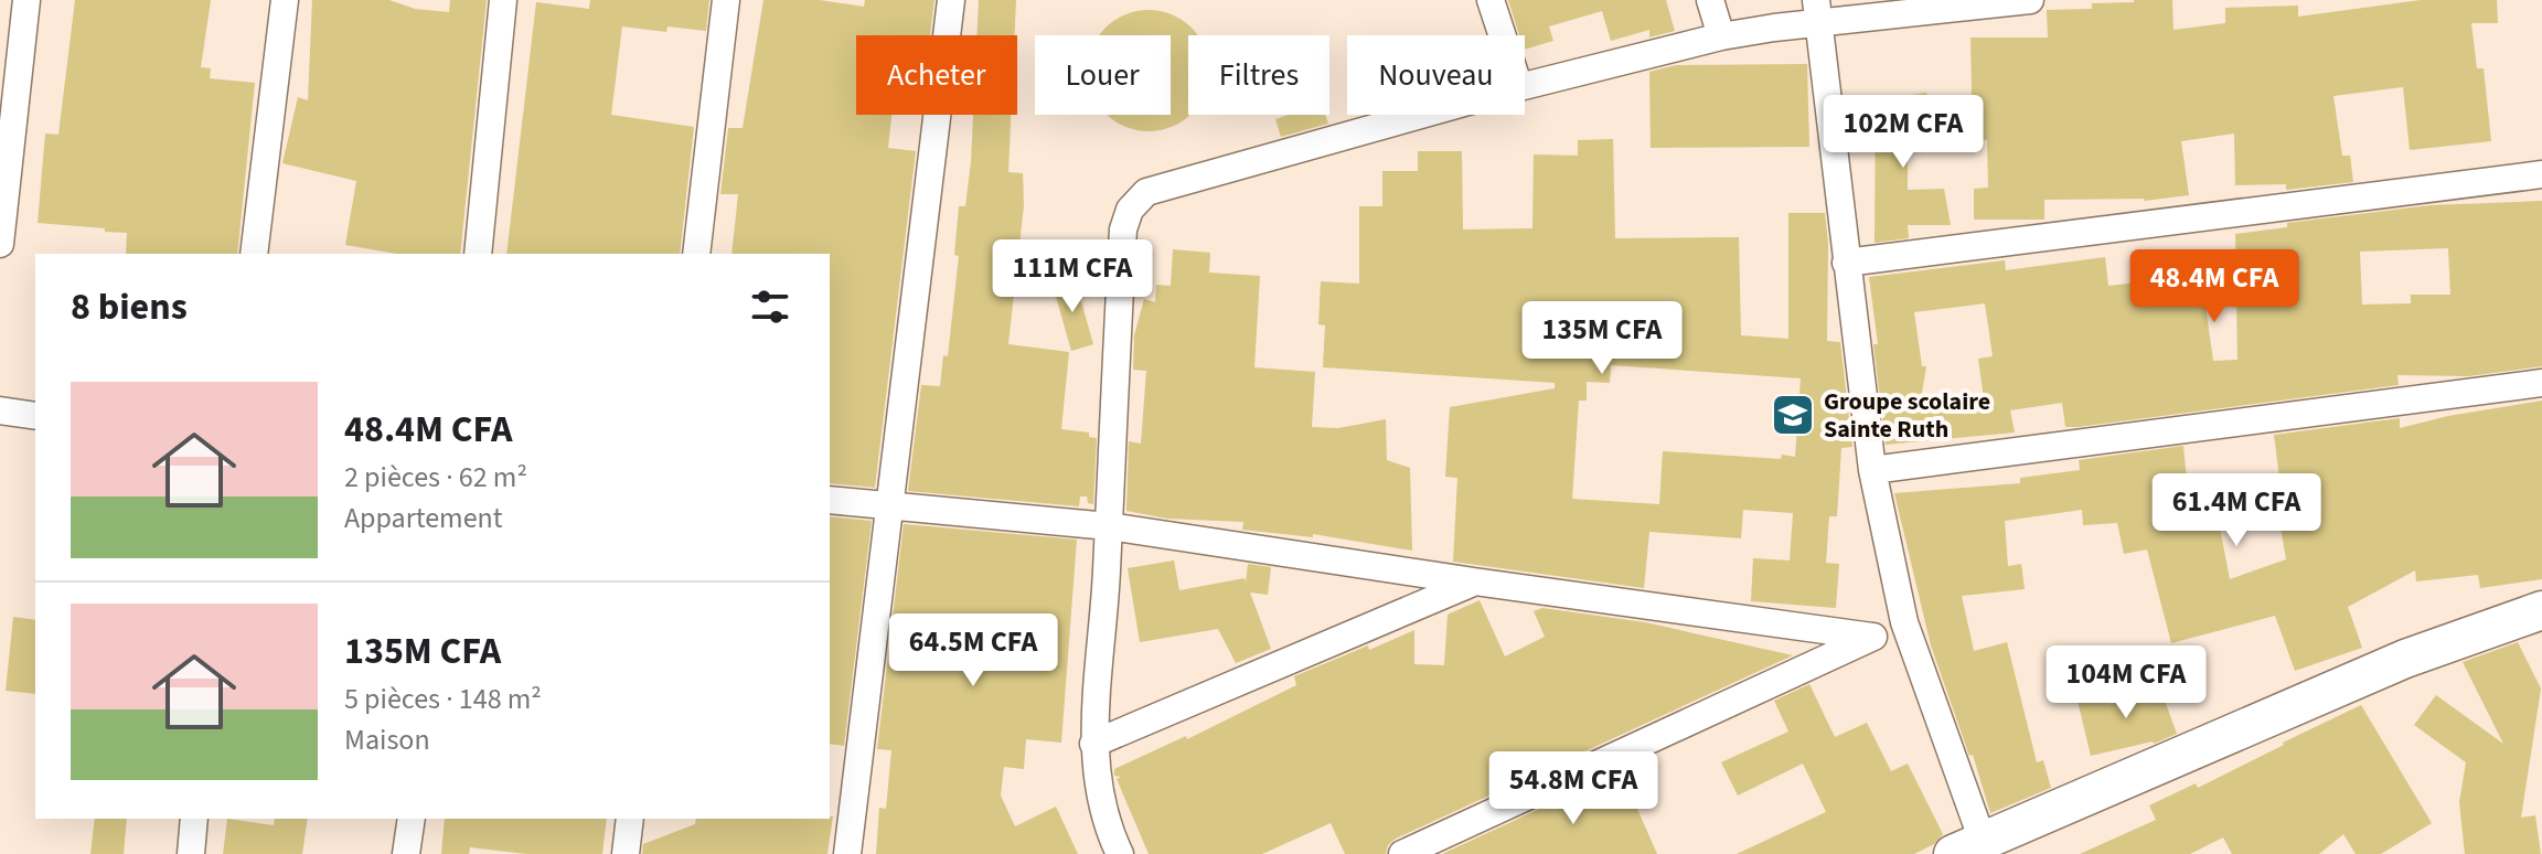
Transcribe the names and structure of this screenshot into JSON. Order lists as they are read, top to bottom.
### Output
{
  "places": {
    "school or university": ["Groupe scolaire Sainte Ruth"]
  },
  "page": {
    "chip": [
      "Acheter",
      "Louer",
      "Filtres",
      "Nouveau"
    ],
    "price": [
      "102M CFA",
      "111M CFA",
      "48.4M CFA",
      "135M CFA",
      "61.4M CFA",
      "64.5M CFA",
      "104M CFA",
      "54.8M CFA"
    ],
    "heading": "8 biens",
    "list": [
      {
        "name": "48.4M CFA",
        "note": "2 pièces · 62 m² · Appartement"
      },
      {
        "name": "135M CFA",
        "note": "5 pièces · 148 m² · Maison"
      }
    ]
  }
}
